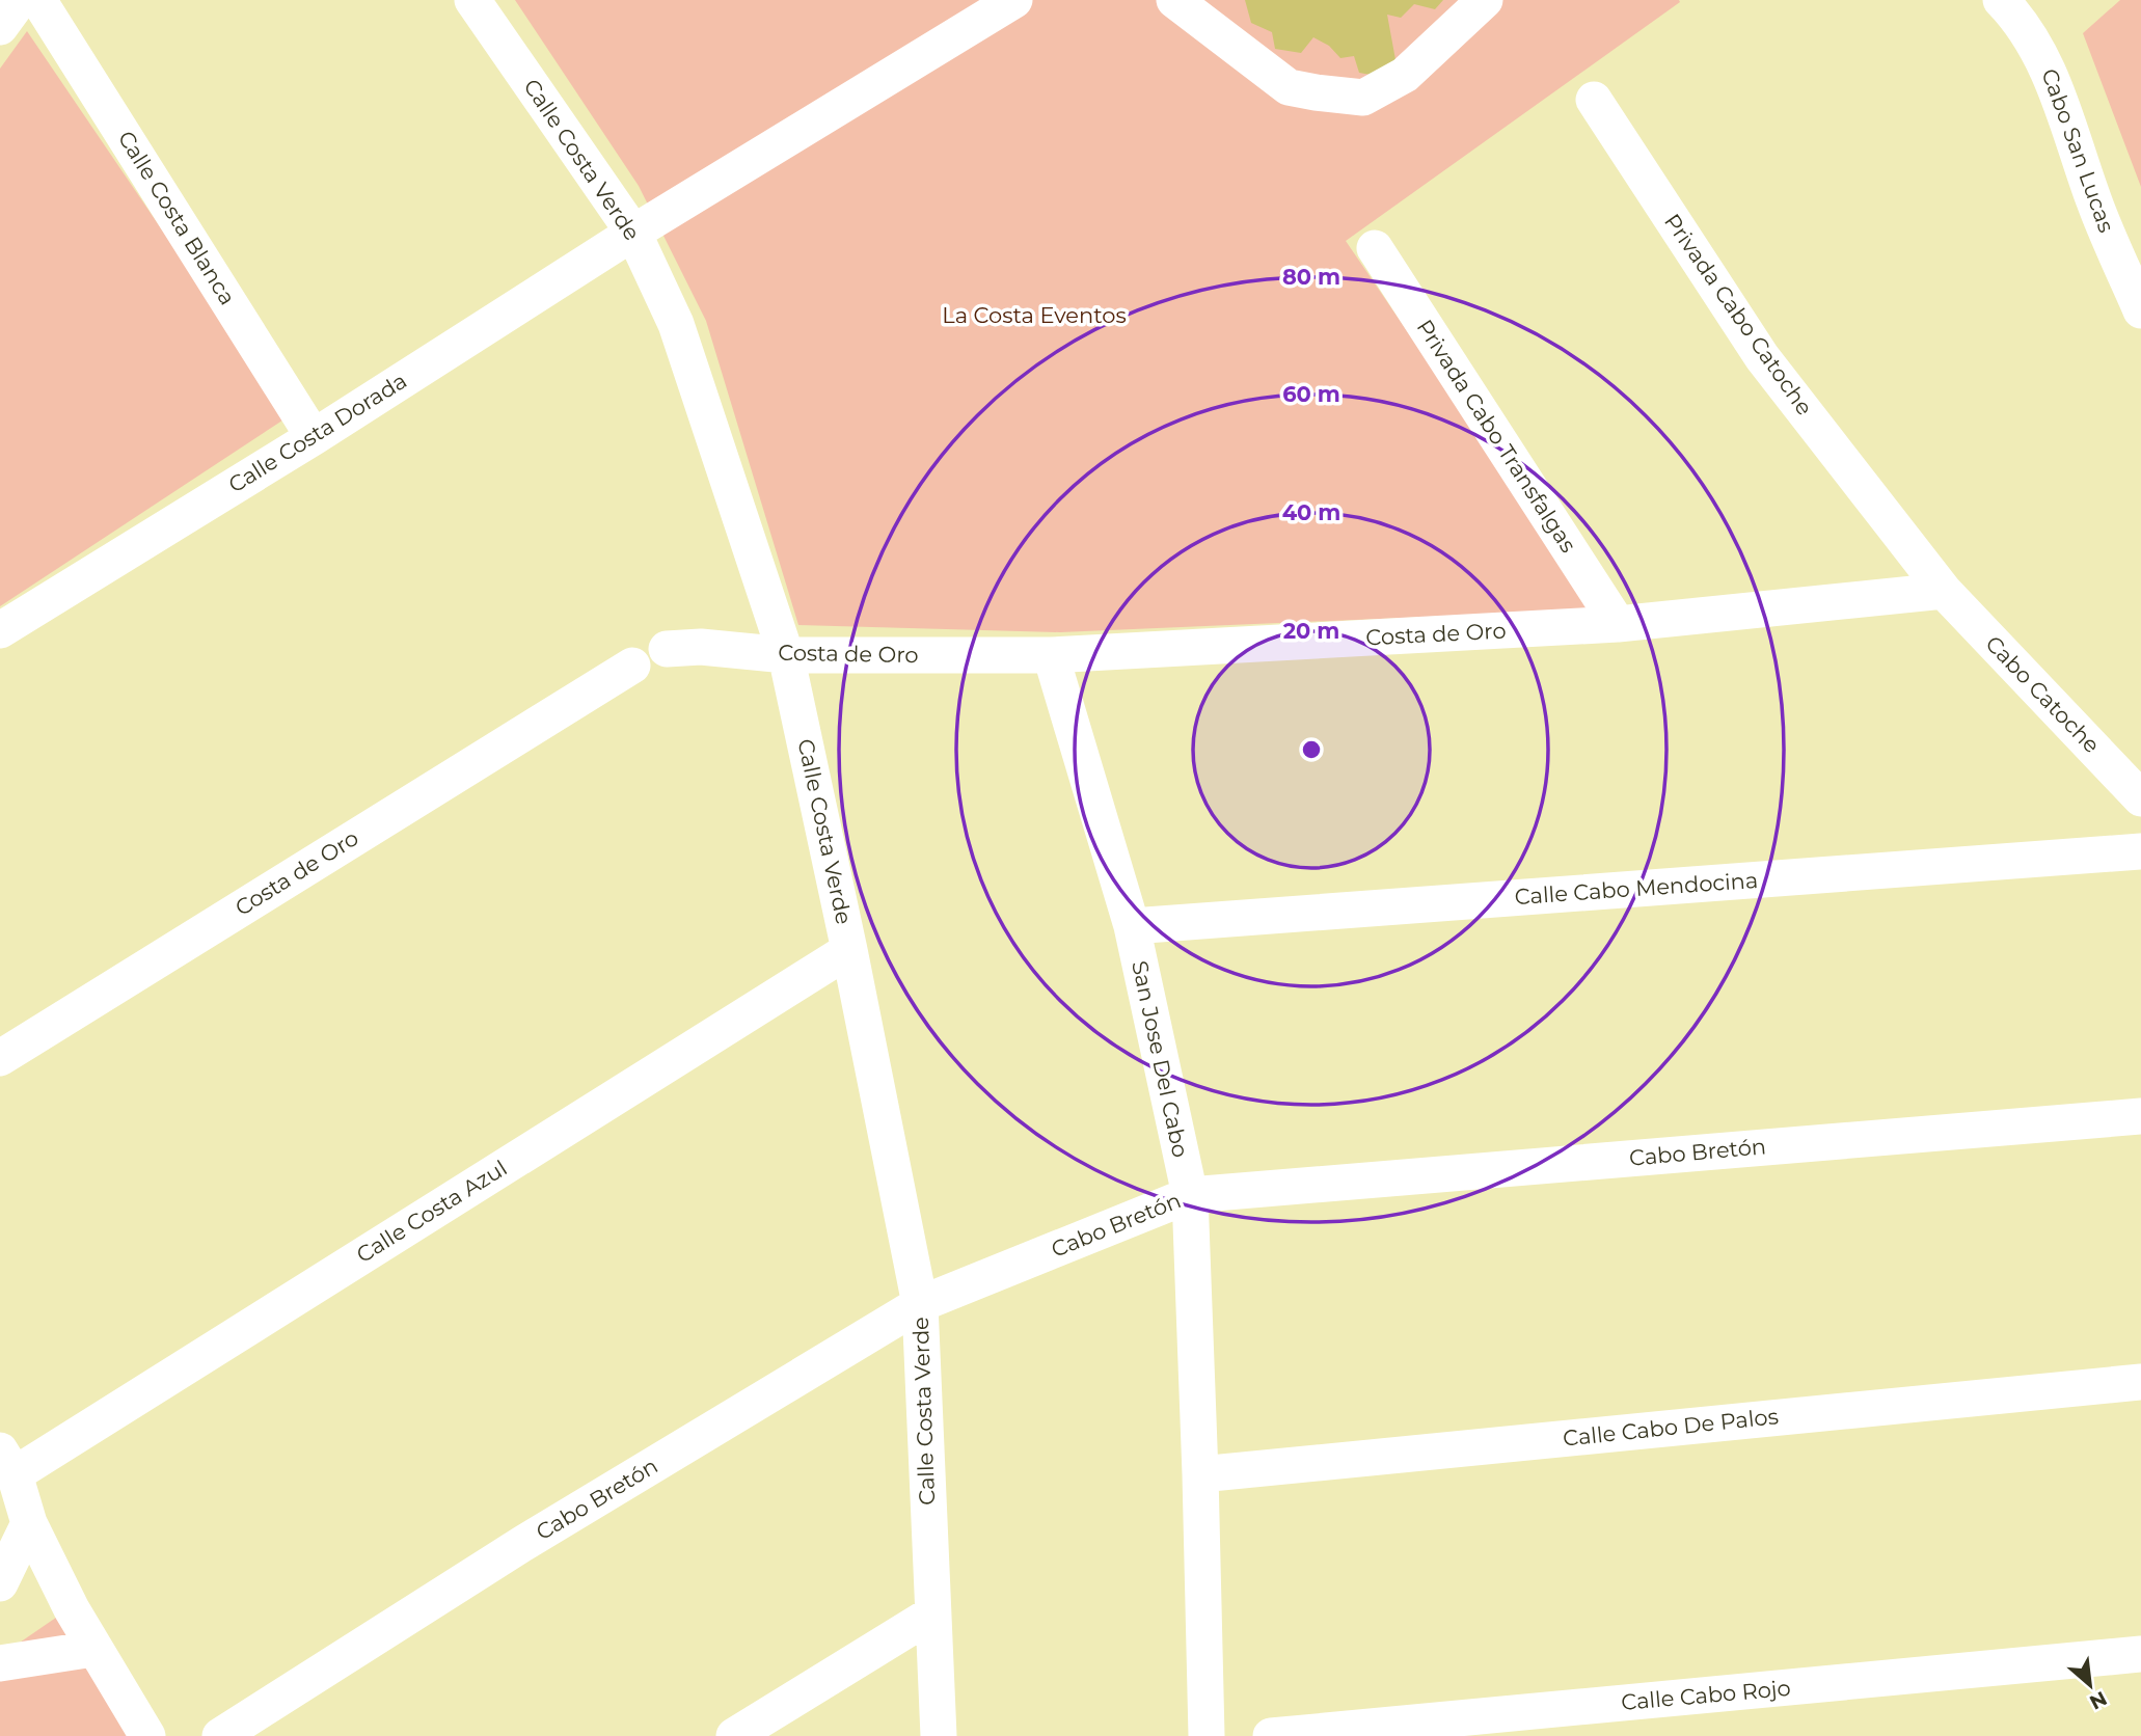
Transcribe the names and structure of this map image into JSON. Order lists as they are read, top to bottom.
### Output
{
  "streets": {
    "street": [
      "Cabo San Lucas",
      "Calle Costa Verde",
      "Calle Costa Blanca",
      "Privada Cabo Catoche",
      "Calle Costa Dorada",
      "Privada Cabo Transfalgas",
      "Costa de Oro",
      "Cabo Catoche",
      "Calle Cabo Mendocina",
      "San Jose Del Cabo",
      "Cabo Bretón",
      "Calle Costa Azul",
      "Calle Cabo De Palos",
      "Calle Cabo Rojo"
    ]
  },
  "crossings": [
    ["Calle Costa Verde", "Calle Costa Dorada"],
    ["Calle Costa Verde", "Costa de Oro"],
    ["Calle Costa Verde", "Cabo Bretón"],
    ["Calle Costa Verde", "Calle Costa Azul"],
    ["Calle Costa Blanca", "Calle Costa Dorada"],
    ["Privada Cabo Catoche", "Costa de Oro"],
    ["Privada Cabo Catoche", "Cabo Catoche"],
    ["Privada Cabo Transfalgas", "Costa de Oro"],
    ["Costa de Oro", "Cabo Catoche"],
    ["Costa de Oro", "San Jose Del Cabo"],
    ["Calle Cabo Mendocina", "San Jose Del Cabo"],
    ["San Jose Del Cabo", "Cabo Bretón"],
    ["San Jose Del Cabo", "Calle Cabo De Palos"]
  ],
  "parks": ["La Costa Eventos"],
  "north": "bottom right",
  "rings": [
    "80 m",
    "60 m",
    "40 m",
    "20 m"
  ]
}
